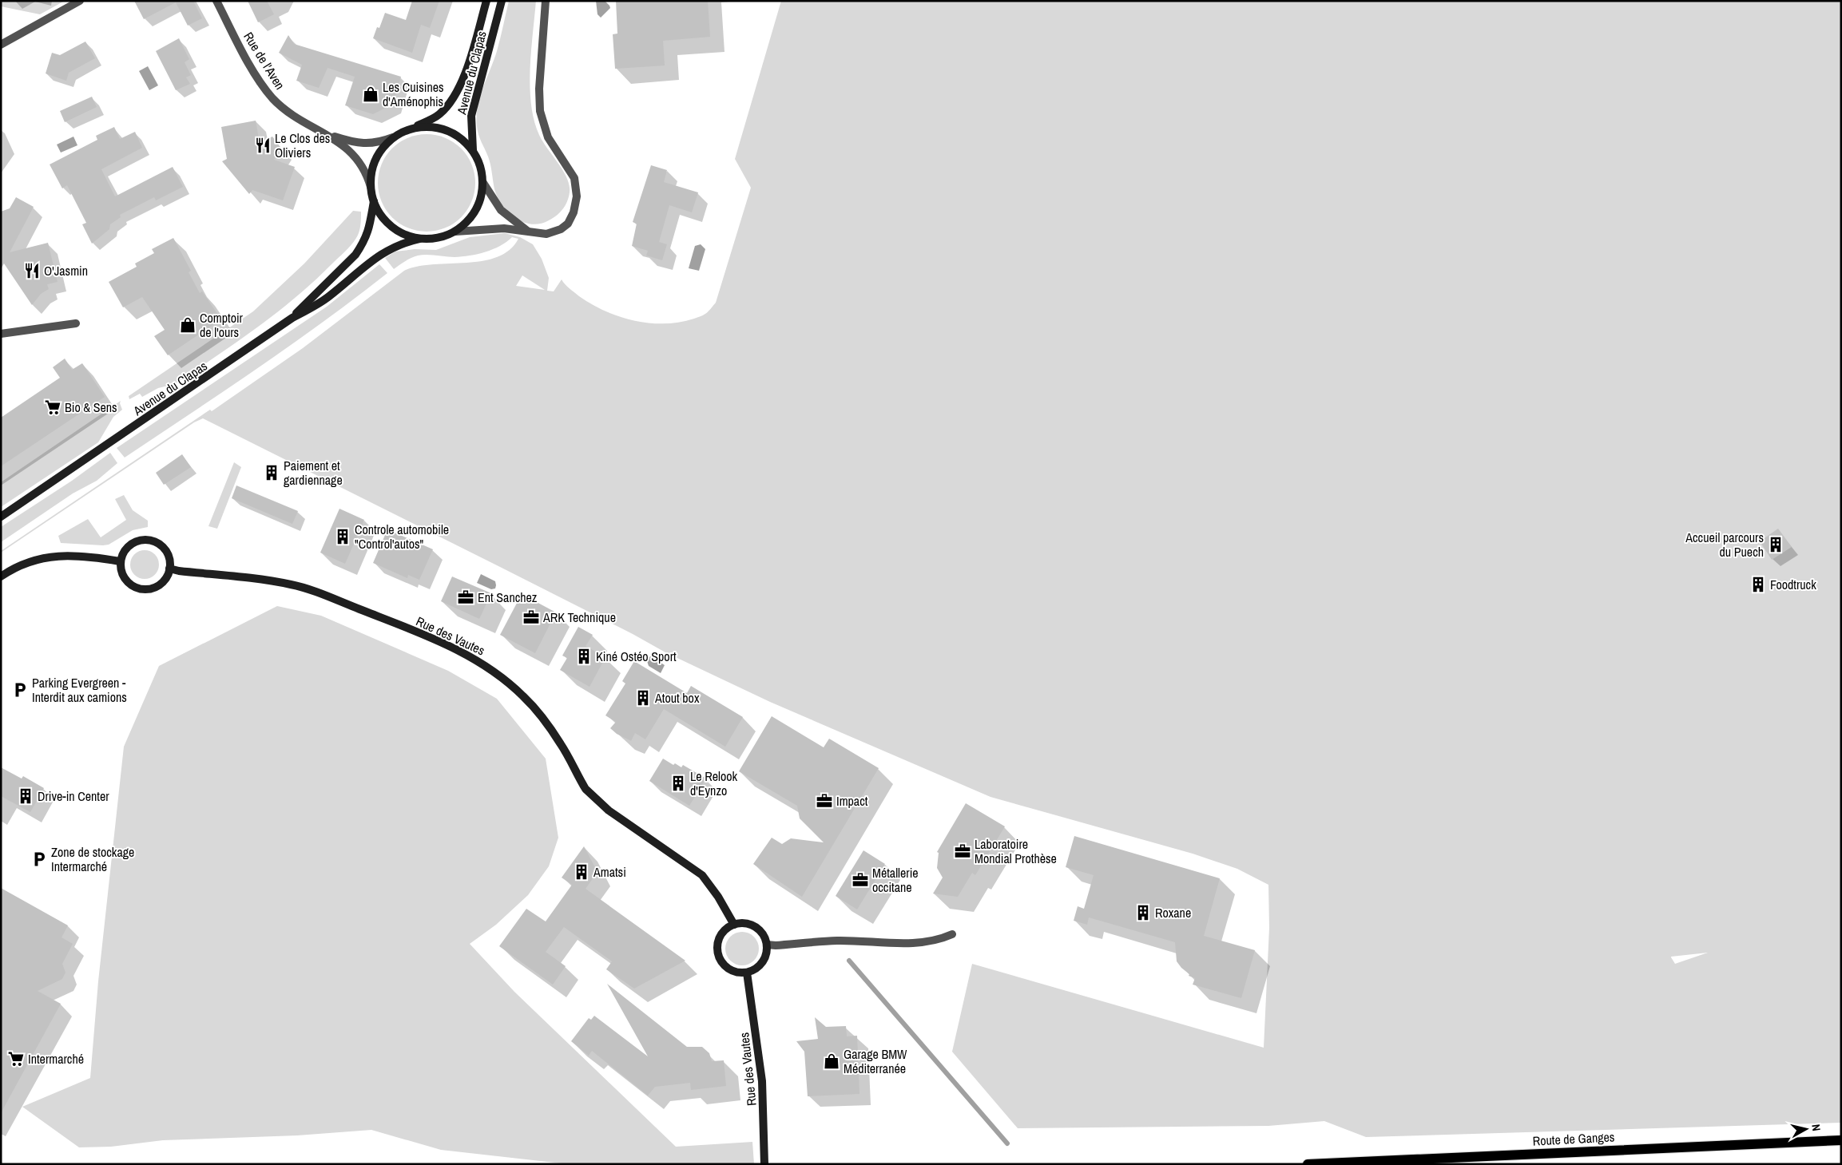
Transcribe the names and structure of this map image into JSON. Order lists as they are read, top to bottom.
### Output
{
  "streets": {
    "main road": ["Avenue du Clapas", "Rue des Vautes", "Route de Ganges"],
    "street": ["Rue de l'Aven"]
  },
  "crossings": [
    ["Rue de l'Aven", "Avenue du Clapas"]
  ],
  "places": {
    "shop": ["Les Cuisines d'Aménophis", "Comptoir de l'ours", "Garage BMW Méditerranée"],
    "restaurant": ["Le Clos des Oliviers", "O'Jasmin"],
    "supermarket": ["Bio & Sens", "Intermarché"],
    "building": [
      "Paiement et gardiennage",
      "Controle automobile \"Control'autos\"",
      "Accueil parcours du Puech",
      "Foodtruck",
      "Kiné Ostéo Sport",
      "Atout box",
      "Le Relook d'Eynzo",
      "Drive-in Center",
      "Amatsi",
      "Roxane"
    ],
    "office": [
      "Ent Sanchez",
      "ARK Technique",
      "Impact",
      "Laboratoire Mondial Prothèse",
      "Métallerie occitane"
    ],
    "parking": ["Parking Evergreen - Interdit aux camions", "Zone de stockage Intermarché"]
  },
  "north": "right"
}
